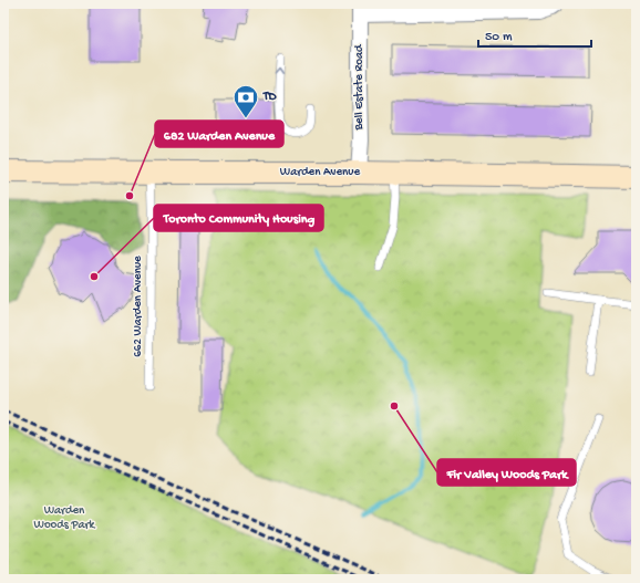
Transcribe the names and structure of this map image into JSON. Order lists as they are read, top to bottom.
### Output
{
  "streets": {
    "main road": ["Warden Avenue"],
    "street": ["Bell Estate Road"],
    "lane": ["662 Warden Avenue"]
  },
  "crossings": [
    ["Bell Estate Road", "Warden Avenue"],
    ["Warden Avenue", "662 Warden Avenue"]
  ],
  "parks": ["Warden Woods Park"],
  "places": {
    "bank": ["TD"],
    "other": ["682 Warden Avenue", "Toronto Community Housing", "Fir Valley Woods Park"]
  },
  "scale_bar": "50 m"
}
